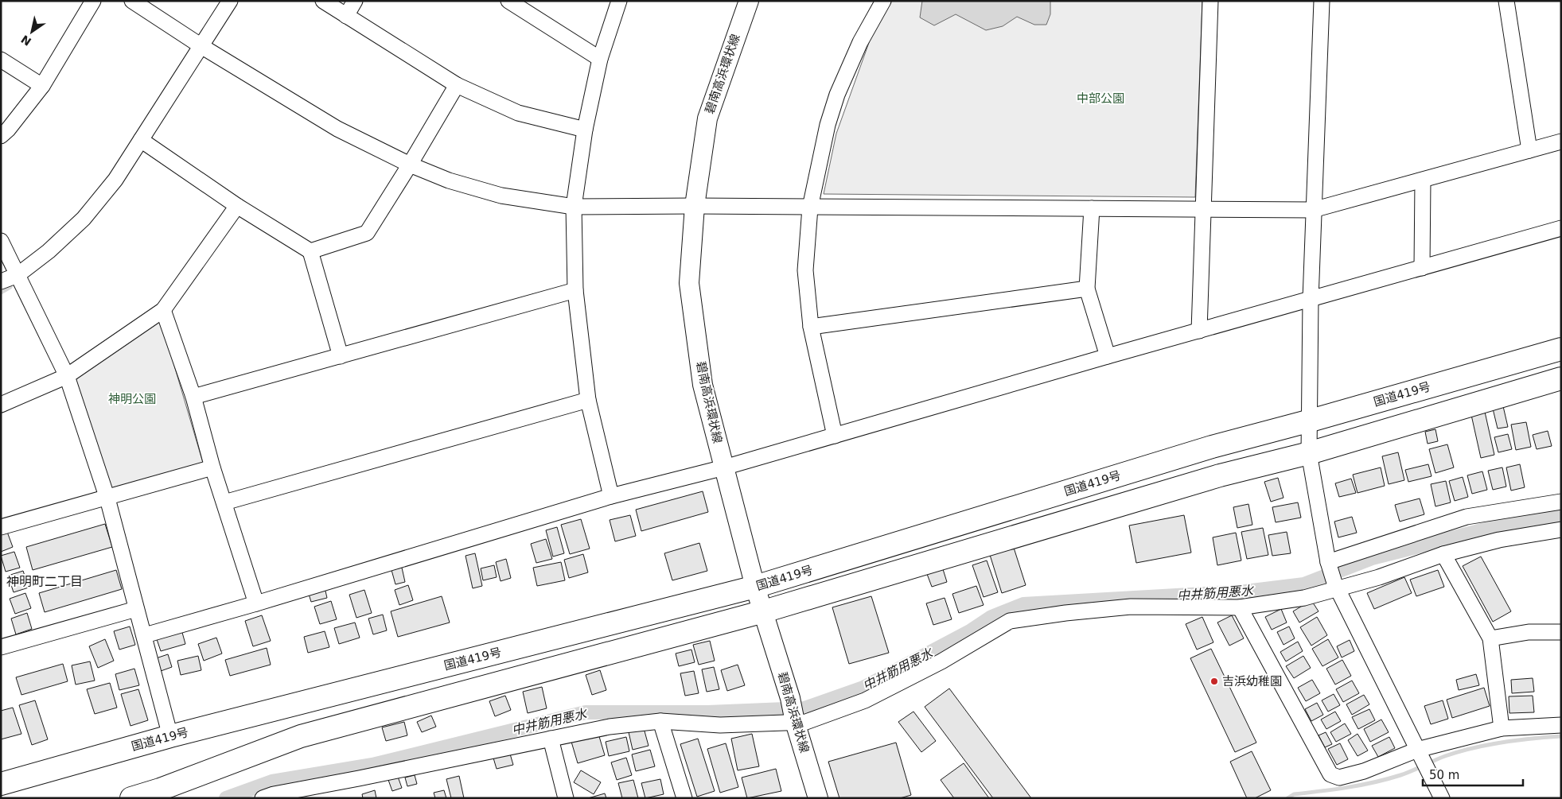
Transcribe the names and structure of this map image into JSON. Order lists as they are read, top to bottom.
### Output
{
  "streets": {
    "highway": ["国道419号"],
    "main road": ["碧南高浜環状線"]
  },
  "crossings": [
    ["碧南高浜環状線", "国道419号"]
  ],
  "districts": ["神明町二丁目"],
  "water": ["中井筋用悪水"],
  "parks": ["中部公園", "神明公園"],
  "places": ["吉浜幼稚園"],
  "scale_bar": "50 m",
  "north": "bottom left"
}
